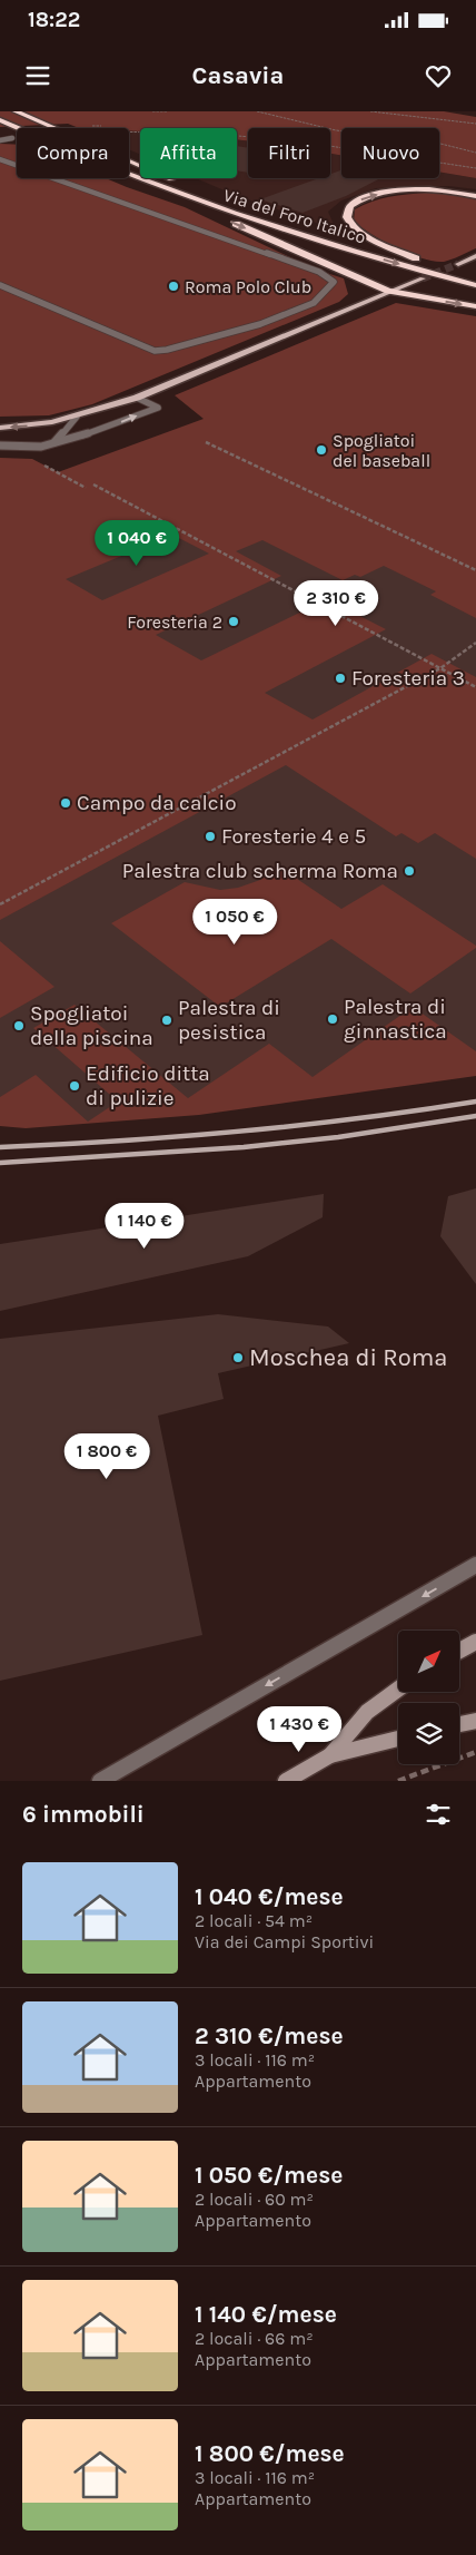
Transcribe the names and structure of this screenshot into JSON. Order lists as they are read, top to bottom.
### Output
{
  "streets": {
    "highway": ["Via del Foro Italico"]
  },
  "places": [
    "Roma Polo Club",
    "Spogliatoi del baseball",
    "Foresteria 2",
    "Foresteria 3",
    "Campo da calcio",
    "Foresterie 4 e 5",
    "Palestra club scherma Roma",
    "Palestra di ginnastica",
    "Palestra di pesistica",
    "Spogliatoi della piscina",
    "Edificio ditta di pulizie",
    "Moschea di Roma"
  ],
  "north": "top right",
  "page": {
    "status": "18:22",
    "header": "Casavia",
    "chip": [
      "Compra",
      "Affitta",
      "Filtri",
      "Nuovo"
    ],
    "price": [
      "1 040 €",
      "2 310 €",
      "1 050 €",
      "1 140 €",
      "1 800 €",
      "1 430 €"
    ],
    "heading": "6 immobili",
    "list": [
      {
        "name": "1 040 €/mese",
        "note": "2 locali · 54 m² · Via dei Campi Sportivi"
      },
      {
        "name": "2 310 €/mese",
        "note": "3 locali · 116 m² · Appartamento"
      },
      {
        "name": "1 050 €/mese",
        "note": "2 locali · 60 m² · Appartamento"
      },
      {
        "name": "1 140 €/mese",
        "note": "2 locali · 66 m² · Appartamento"
      },
      {
        "name": "1 800 €/mese",
        "note": "3 locali · 116 m² · Appartamento"
      }
    ]
  }
}
